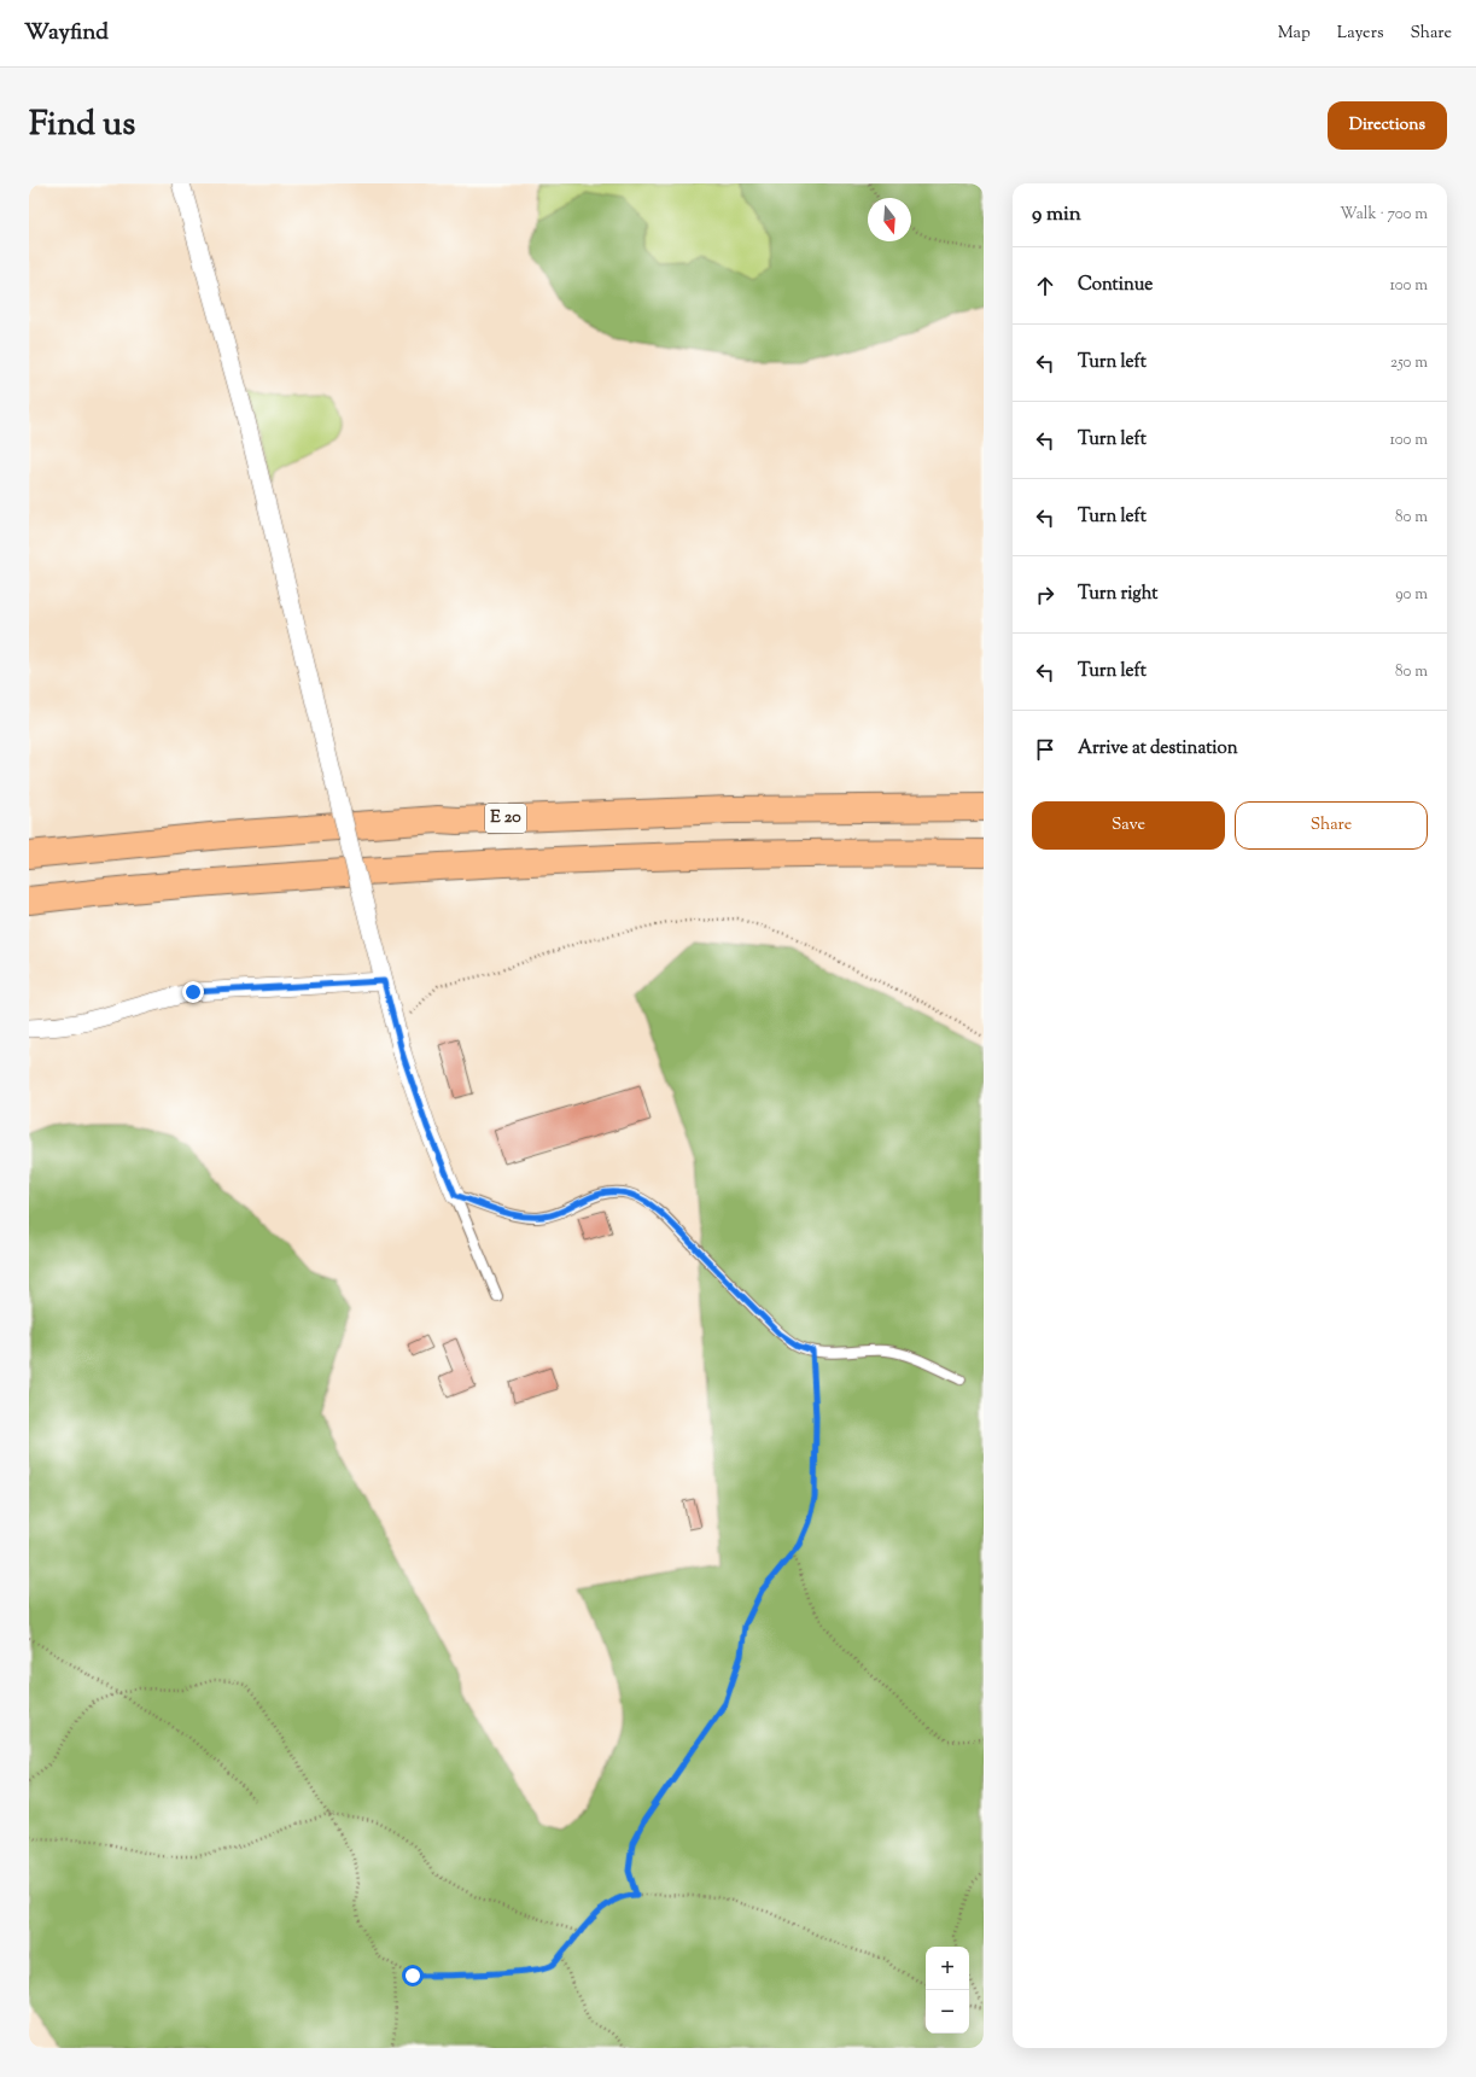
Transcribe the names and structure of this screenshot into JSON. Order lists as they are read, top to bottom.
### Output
{
  "streets": {
    "highway": ["E 20"]
  },
  "north": "bottom",
  "page": {
    "header": "Wayfind",
    "nav": ["Map", "Layers", "Share"],
    "title": "Find us",
    "buttons": [
      "Directions",
      ["Save", "Share"]
    ],
    "heading": ["9 min", "Walk · 700 m"],
    "list": [
      ["Continue", "100 m"],
      ["Turn left", "250 m"],
      ["Turn left", "100 m"],
      ["Turn left", "80 m"],
      ["Turn right", "90 m"],
      ["Turn left", "80 m"],
      "Arrive at destination"
    ],
    "map_buttons": ["+", "−"]
  }
}
